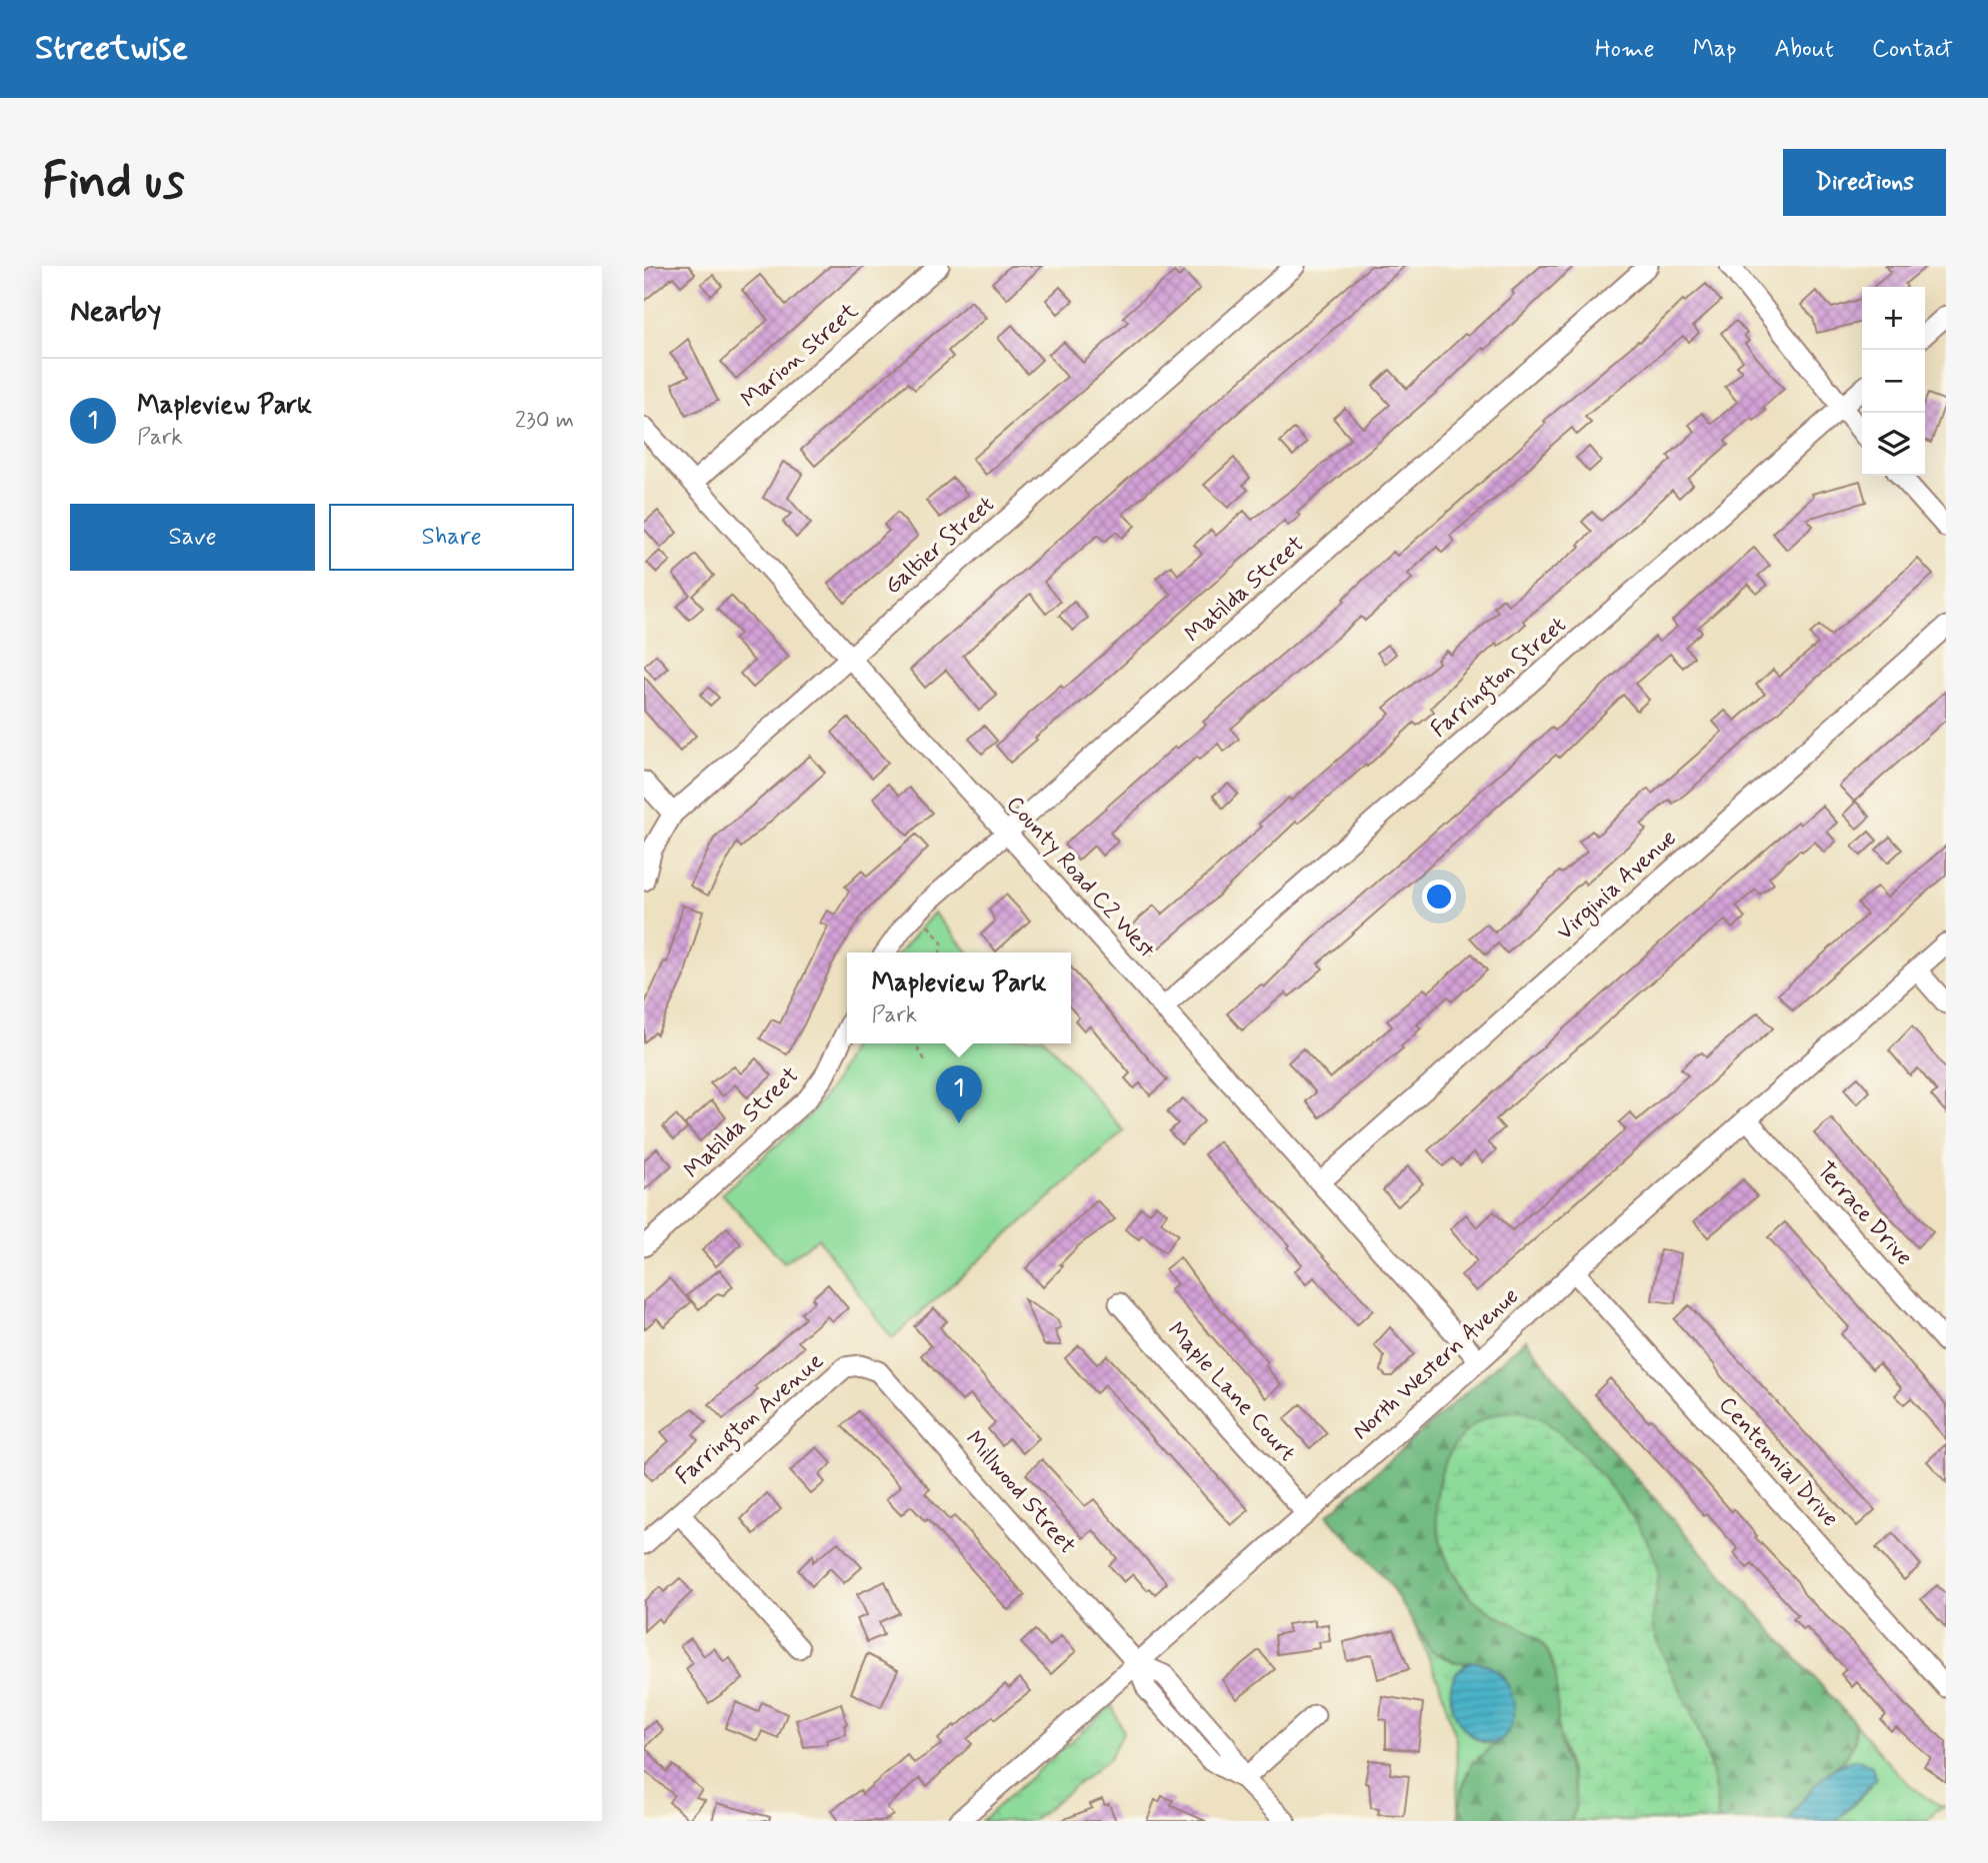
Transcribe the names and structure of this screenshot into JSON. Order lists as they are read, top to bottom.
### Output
{
  "streets": {
    "street": [
      "Marion Street",
      "Galtier Street",
      "Matilda Street",
      "Farrington Street",
      "County Road C2 West",
      "Virginia Avenue",
      "Terrace Drive",
      "North Western Avenue",
      "Maple Lane Court",
      "Farrington Avenue",
      "Centennial Drive",
      "Millwood Street"
    ]
  },
  "crossings": [
    ["Marion Street", "County Road C2 West"],
    ["Galtier Street", "County Road C2 West"],
    ["Matilda Street", "County Road C2 West"],
    ["Farrington Street", "County Road C2 West"],
    ["County Road C2 West", "Virginia Avenue"],
    ["County Road C2 West", "North Western Avenue"],
    ["Terrace Drive", "North Western Avenue"],
    ["North Western Avenue", "Maple Lane Court"],
    ["North Western Avenue", "Centennial Drive"],
    ["North Western Avenue", "Millwood Street"],
    ["Farrington Avenue", "Millwood Street"]
  ],
  "page": {
    "header": "Streetwise",
    "nav": [
      "Home",
      "Map",
      "About",
      "Contact"
    ],
    "buttons": [
      "Directions",
      ["Save", "Share"]
    ],
    "title": "Find us",
    "heading": "Nearby",
    "map_buttons": ["+", "−"],
    "list": [
      {
        "mark": "1",
        "name": "Mapleview Park",
        "note": "Park",
        "value": "230 m"
      }
    ],
    "popup": ["Mapleview Park", "Park"],
    "pins": "1"
  }
}
